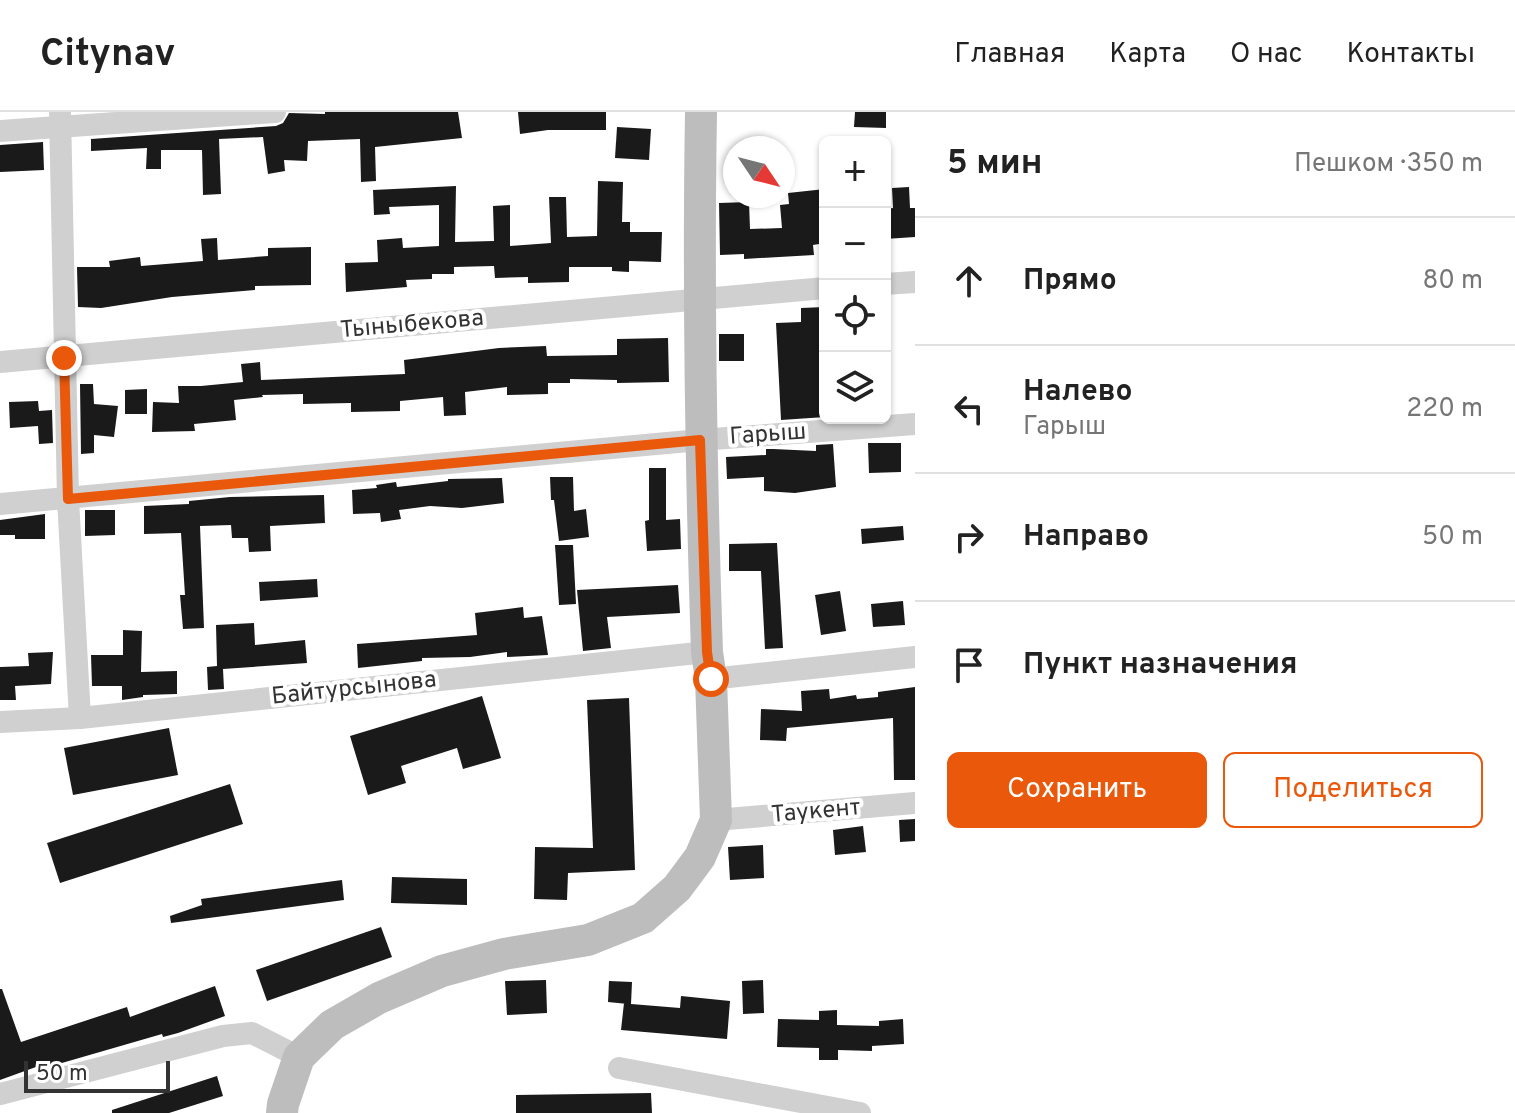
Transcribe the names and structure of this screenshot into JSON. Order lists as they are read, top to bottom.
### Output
{
  "streets": {
    "street": [
      "Тыныбекова",
      "Гарыш",
      "Байтурсынова",
      "Таукент"
    ]
  },
  "scale_bar": "50 m",
  "north": "bottom right",
  "page": {
    "header": "Citynav",
    "nav": [
      "Главная",
      "Карта",
      "О нас",
      "Контакты"
    ],
    "heading": ["5 мин", "Пешком · 350 m"],
    "map_buttons": ["+", "−"],
    "list": [
      ["Прямо", "80 m"],
      ["Налево", "Гарыш", "220 m"],
      ["Направо", "50 m"],
      "Пункт назначения"
    ],
    "buttons": ["Сохранить", "Поделиться"],
    "scale": "50 m"
  }
}
